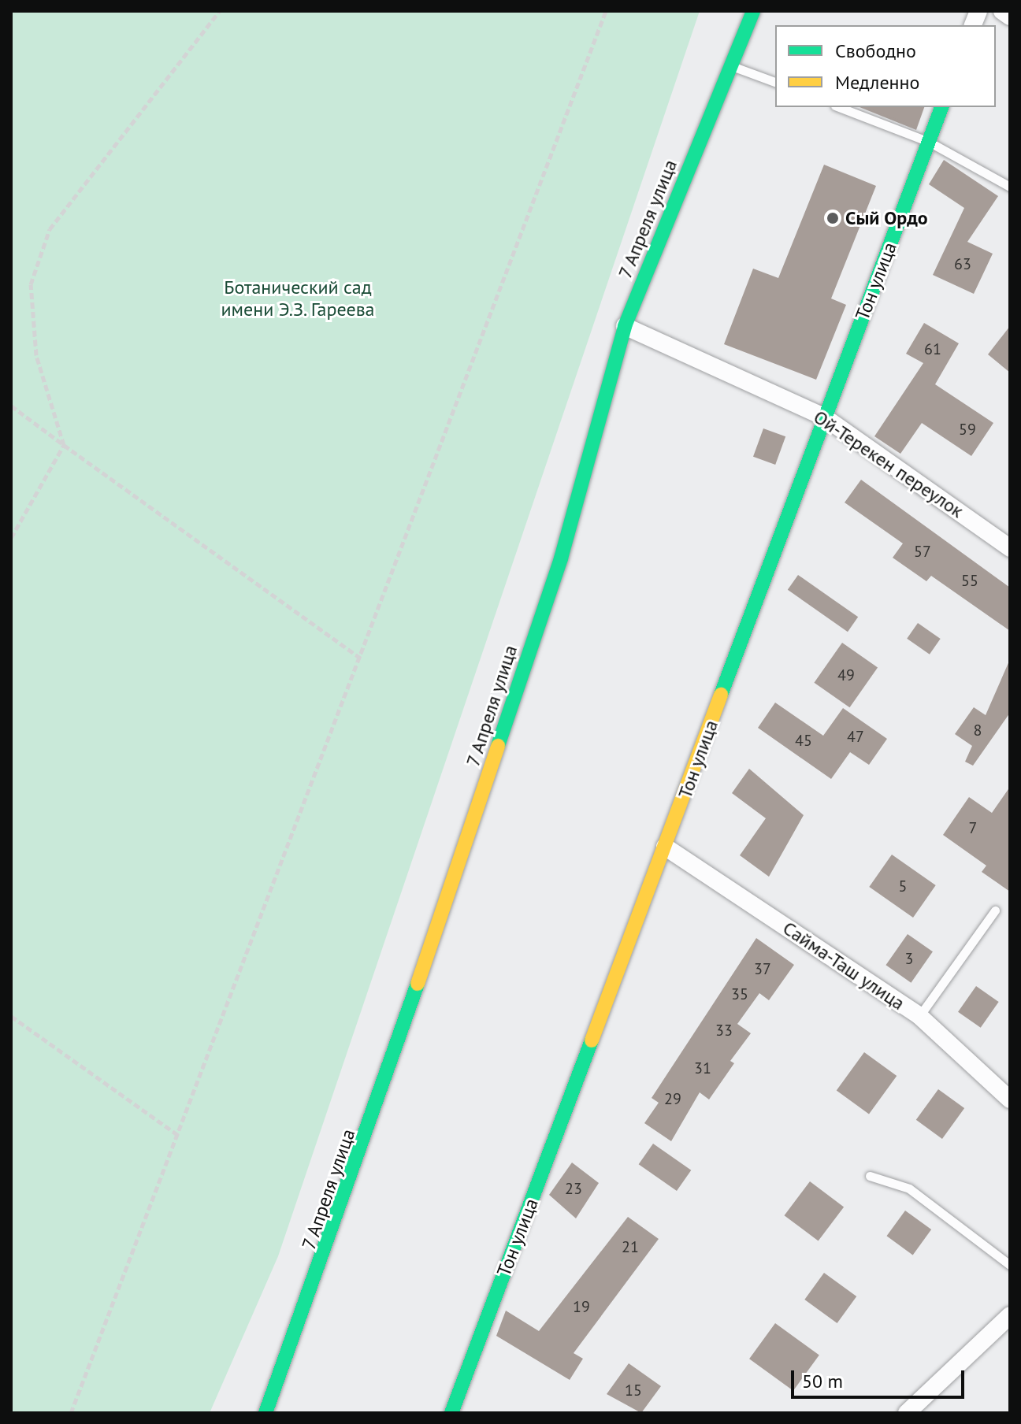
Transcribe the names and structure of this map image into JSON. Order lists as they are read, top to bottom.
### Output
{
  "streets": {
    "main road": ["7 Апреля улица", "Тон улица"],
    "street": ["Ой-Терекен переулок", "Сайма-Таш улица"]
  },
  "crossings": [
    ["7 Апреля улица", "Ой-Терекен переулок"],
    ["Тон улица", "Ой-Терекен переулок"],
    ["Тон улица", "Сайма-Таш улица"]
  ],
  "parks": ["Ботанический сад имени Э.З. Гареева"],
  "places": ["Сый Ордо"],
  "house_numbers": [
    "63",
    "61",
    "59",
    "57",
    "55",
    "49",
    "8",
    "47",
    "45",
    "7",
    "5",
    "3",
    "37",
    "35",
    "33",
    "31",
    "29",
    "23",
    "21",
    "19",
    "15"
  ],
  "legend": ["Свободно", "Медленно"],
  "scale_bar": "50 m"
}
